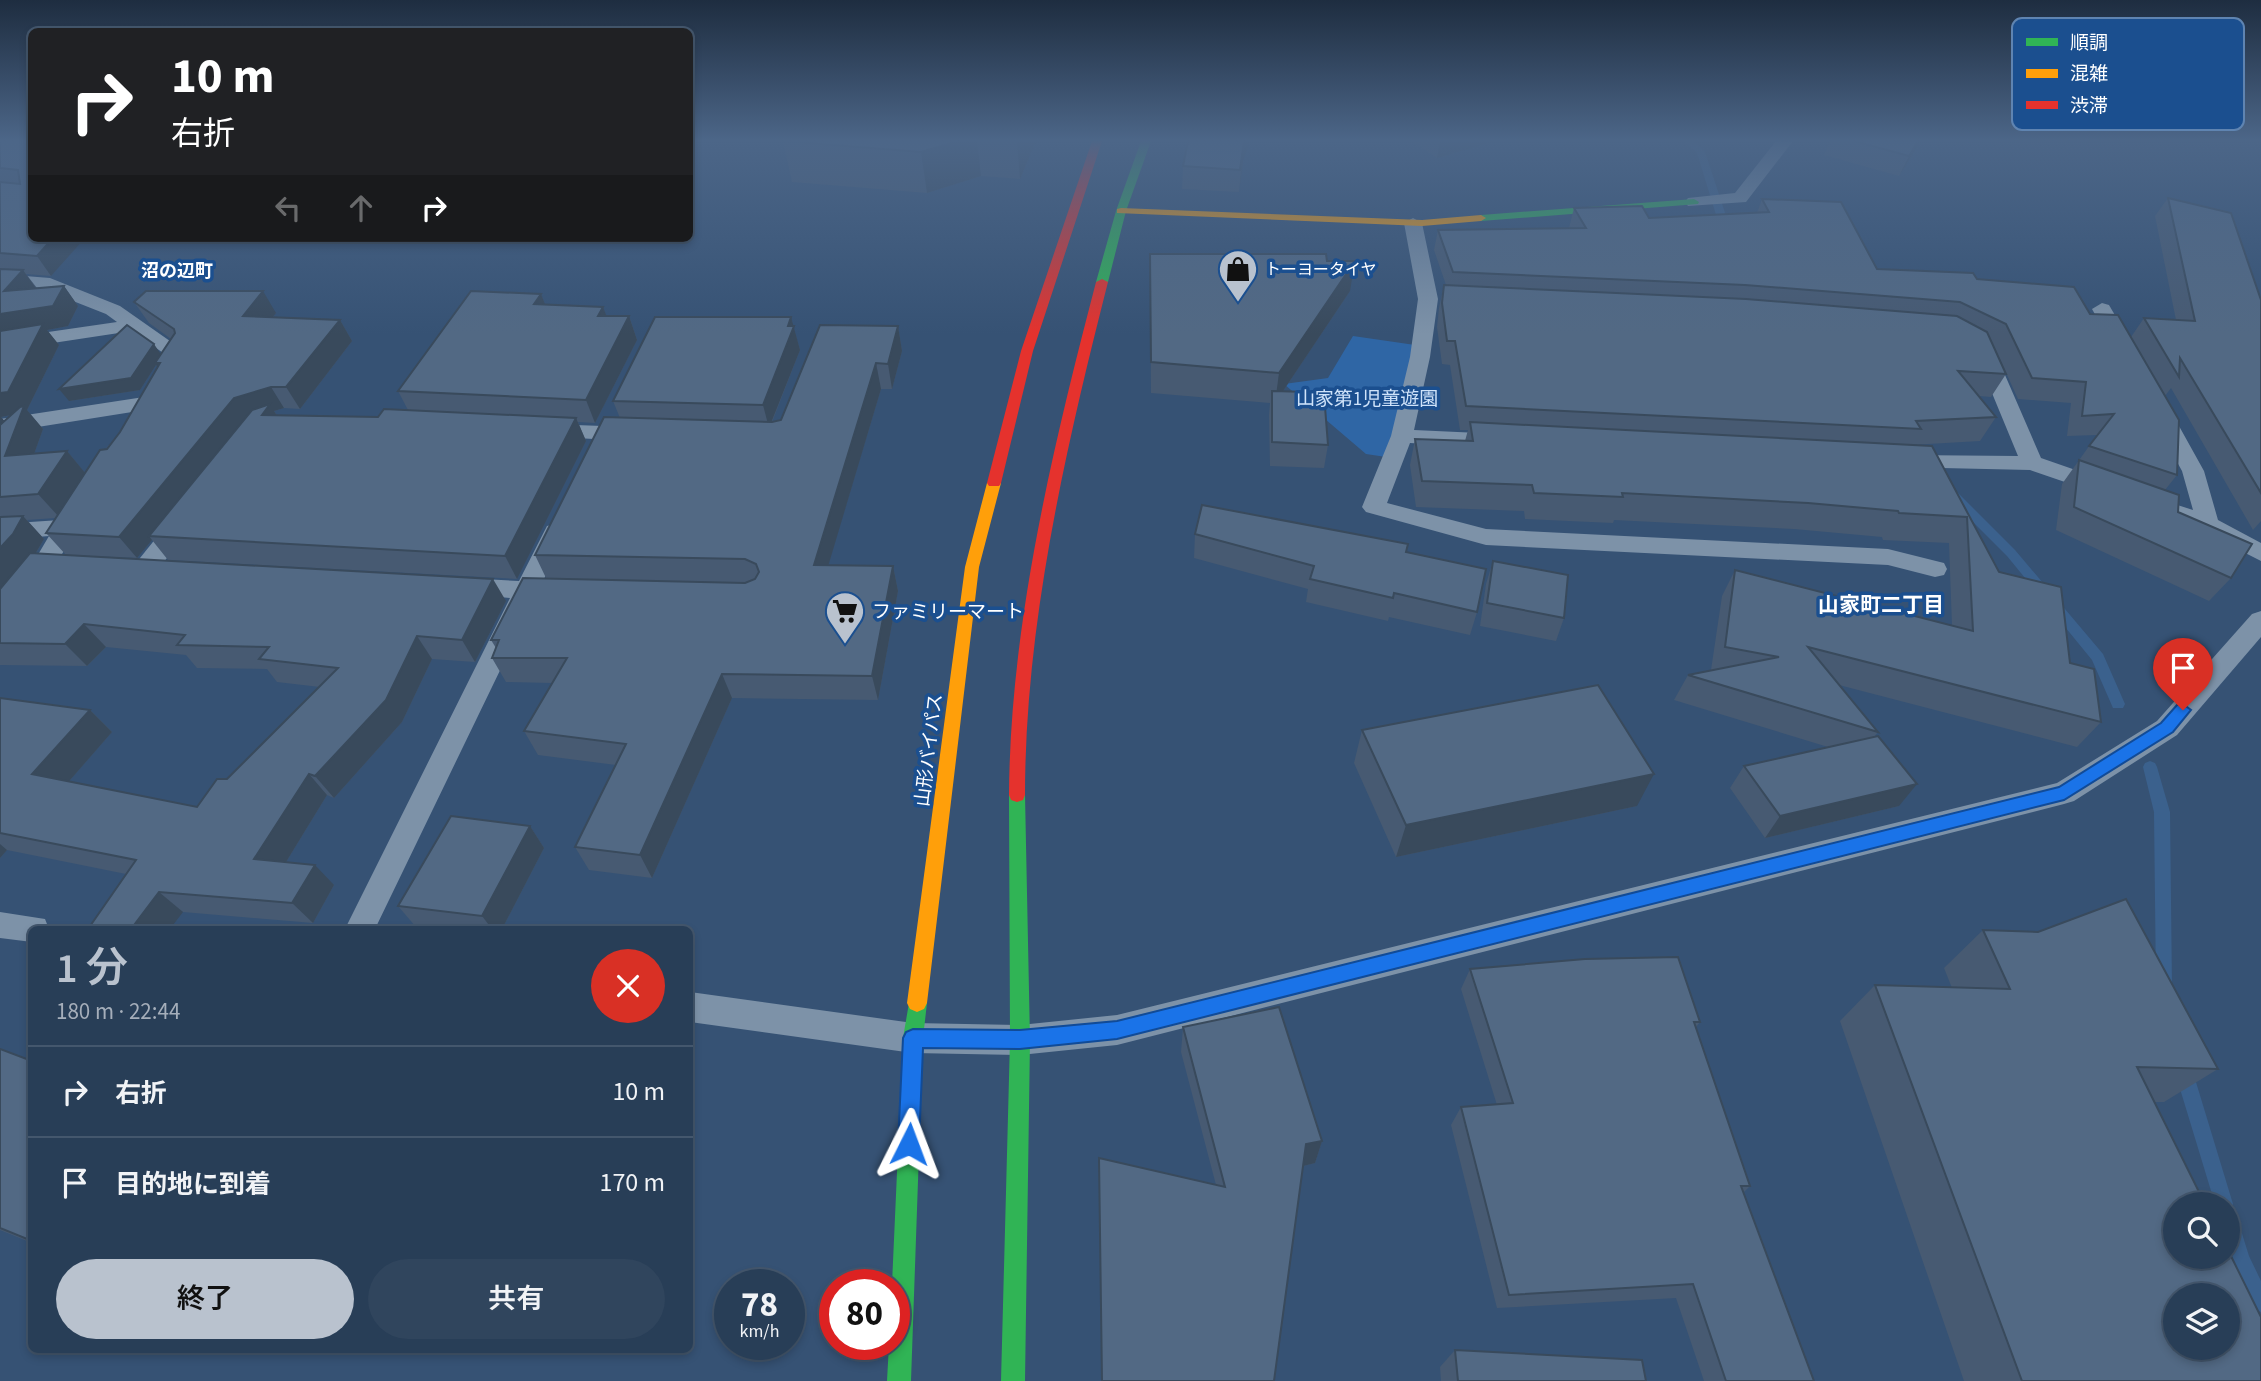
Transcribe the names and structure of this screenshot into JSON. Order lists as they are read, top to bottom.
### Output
{
  "streets": {
    "main road": ["山形バイパス"]
  },
  "districts": ["沼の辺町", "山家町二丁目"],
  "parks": ["山家第1児童遊園"],
  "places": {
    "shop": ["トーヨータイヤ"],
    "supermarket": ["ファミリーマート"]
  },
  "legend": ["順調", "混雑", "渋滞"],
  "page": {
    "turn": ["10 m", "右折"],
    "heading": ["1 分", "180 m · 22:44"],
    "list": [
      {
        "name": "右折",
        "value": "10 m"
      },
      {
        "name": "目的地に到着",
        "value": "170 m"
      }
    ],
    "buttons": ["終了", "共有"],
    "speed": "78 km/h",
    "limit": "80"
  }
}
